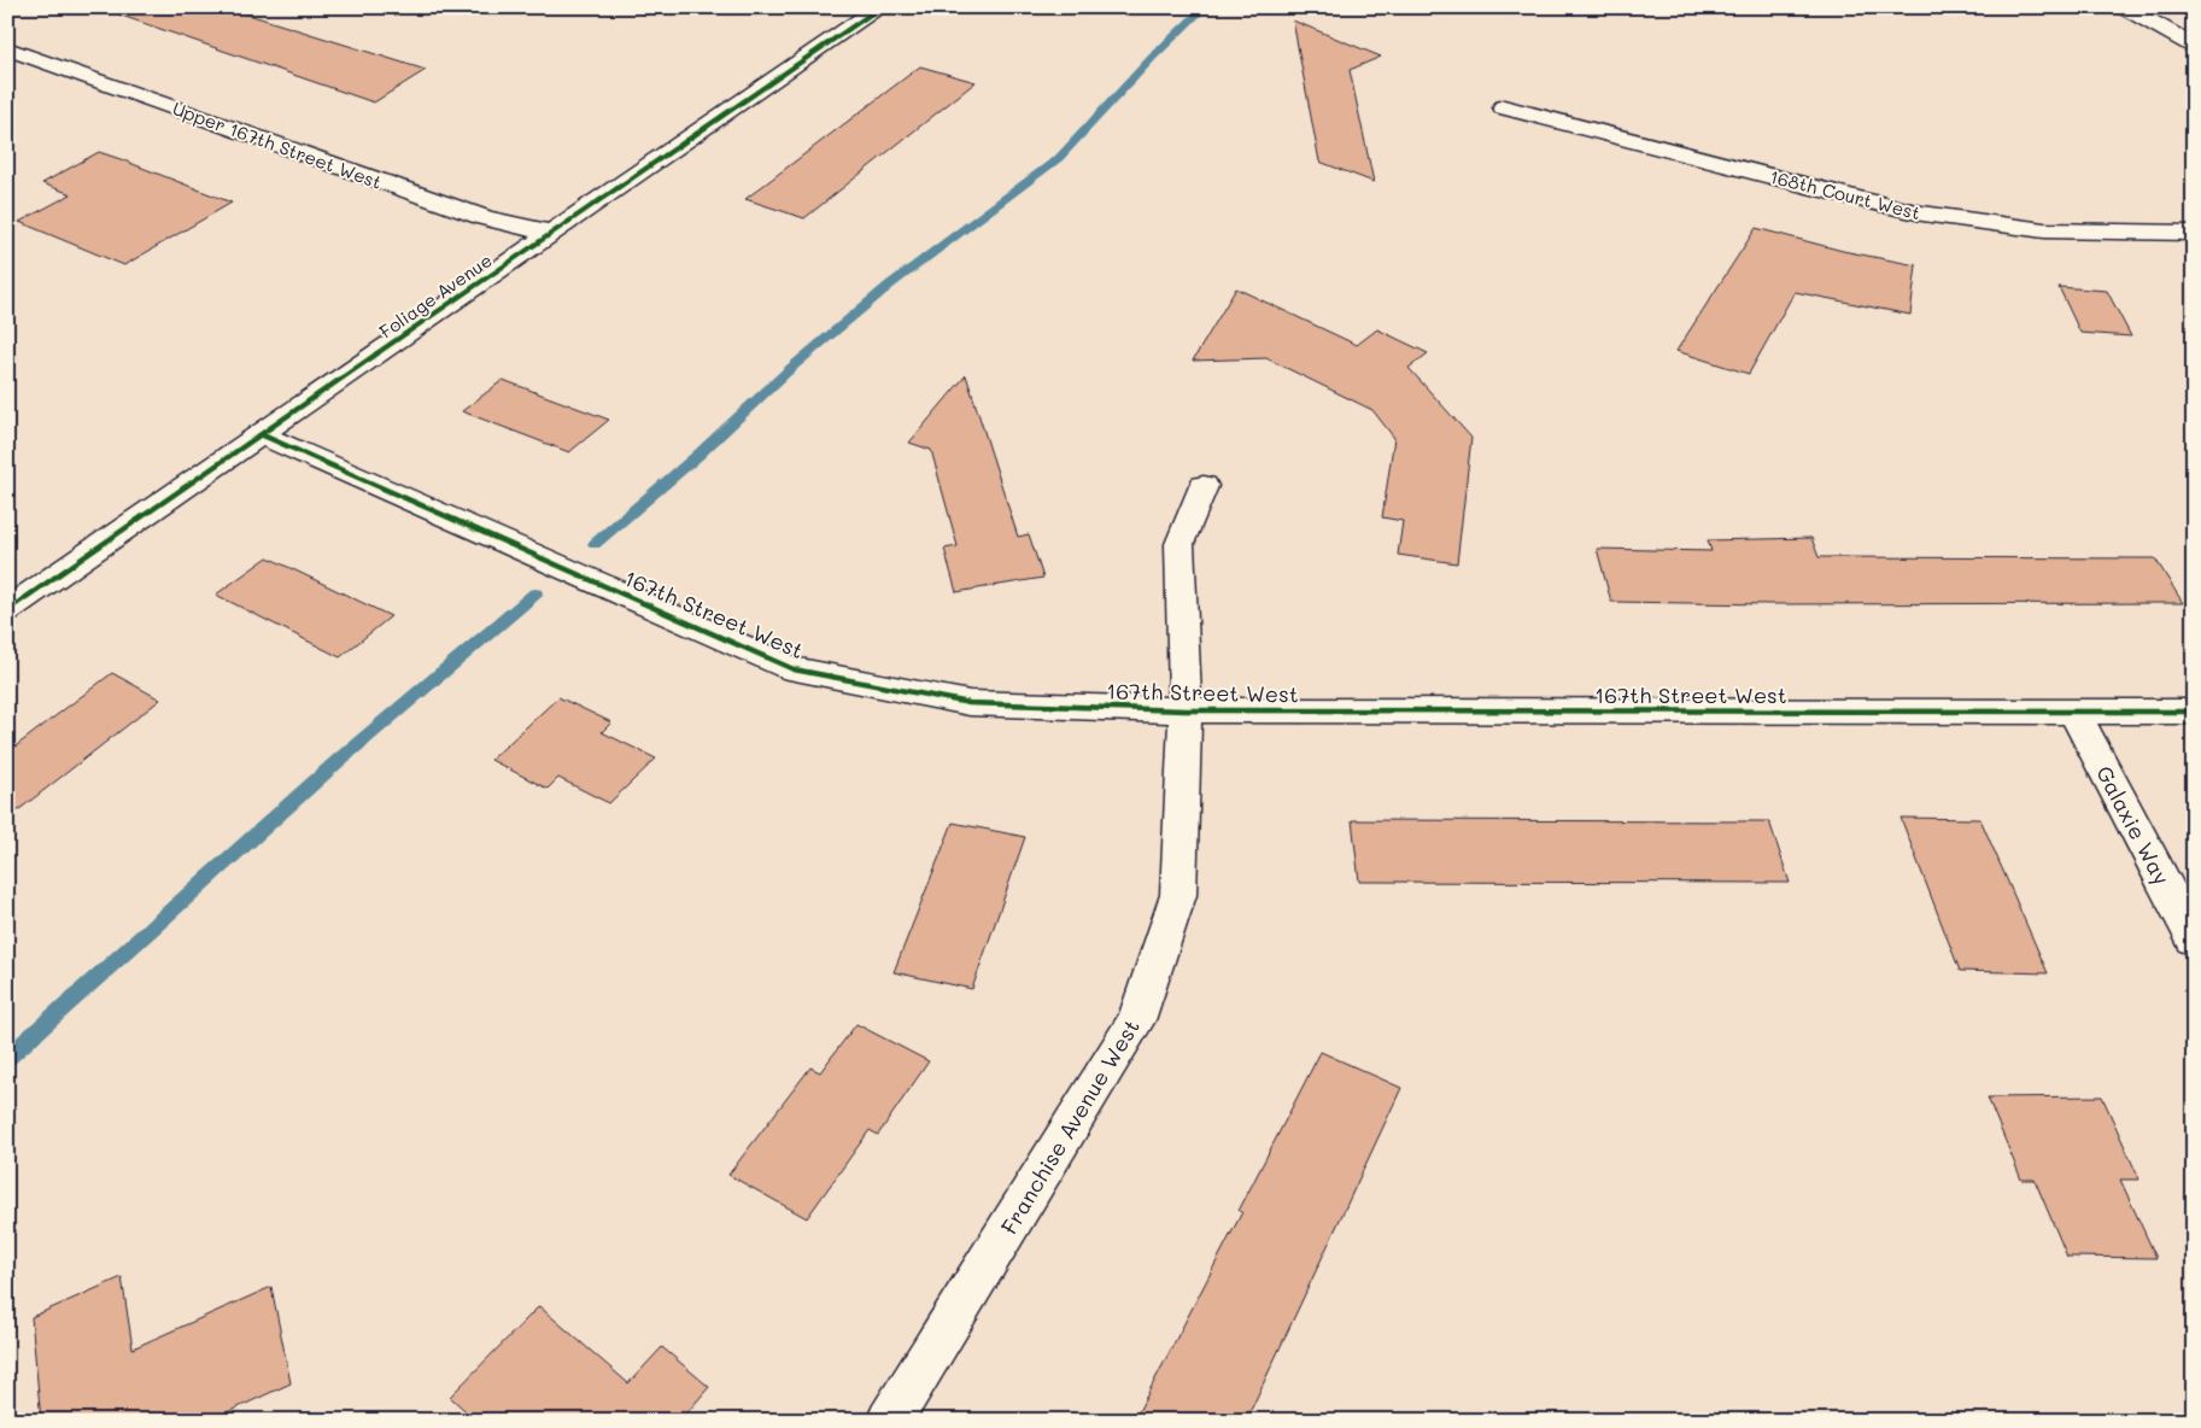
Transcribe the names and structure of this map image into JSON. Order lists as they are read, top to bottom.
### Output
{
  "streets": {
    "street": [
      "Upper 167th Street West",
      "168th Court West",
      "Foliage Avenue",
      "167th Street West",
      "Galaxie Way",
      "Franchise Avenue West"
    ]
  },
  "crossings": [
    ["Upper 167th Street West", "Foliage Avenue"],
    ["Foliage Avenue", "167th Street West"],
    ["167th Street West", "Galaxie Way"],
    ["167th Street West", "Franchise Avenue West"]
  ]
}
